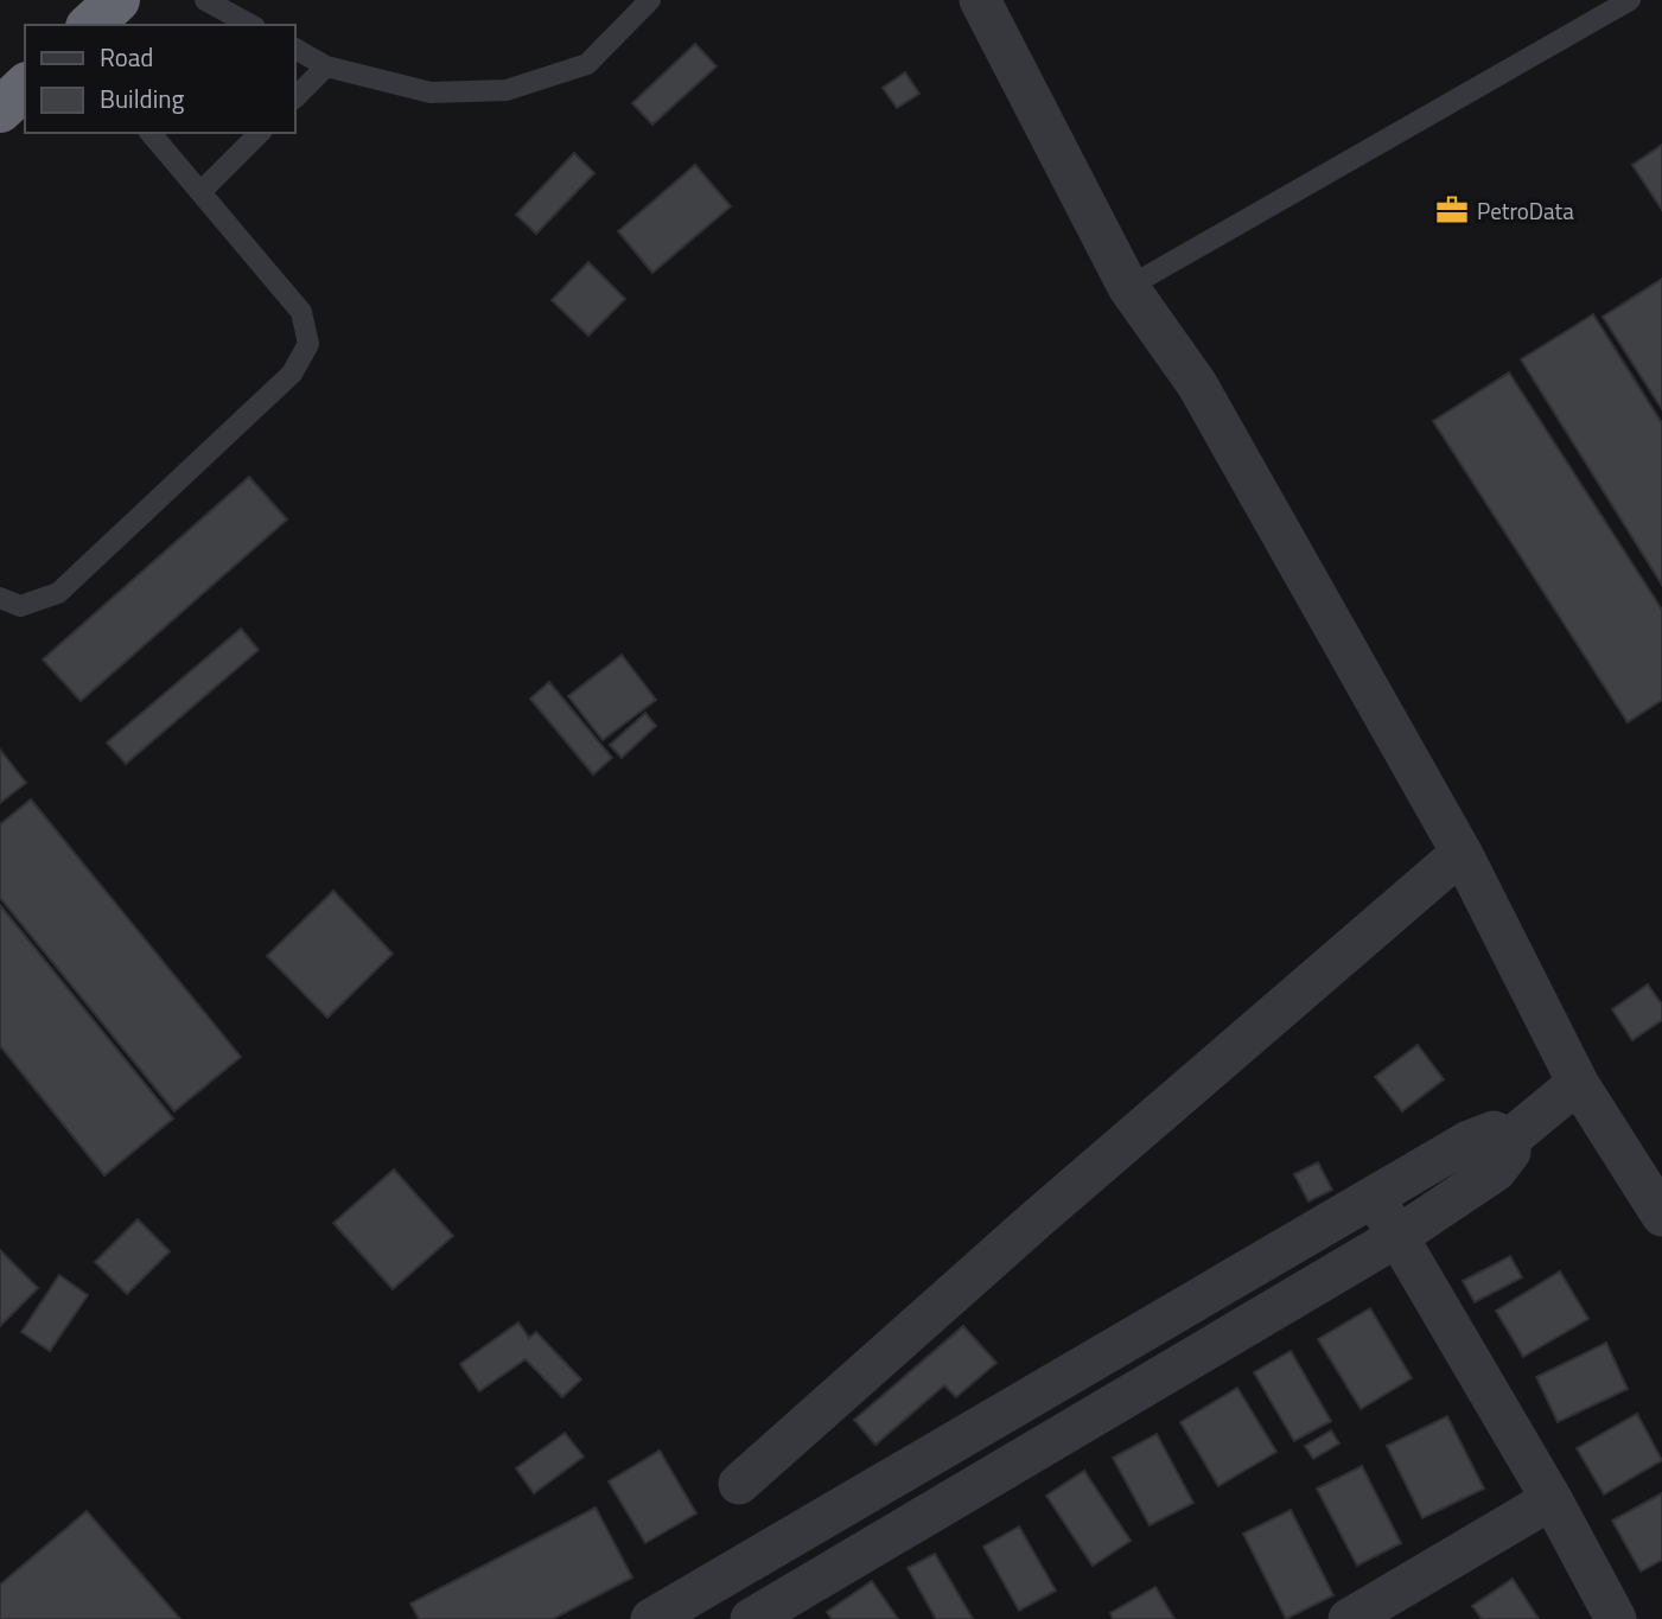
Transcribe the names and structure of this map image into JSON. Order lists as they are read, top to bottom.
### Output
{
  "places": {
    "office": ["PetroData"]
  },
  "legend": ["Road", "Building"]
}
